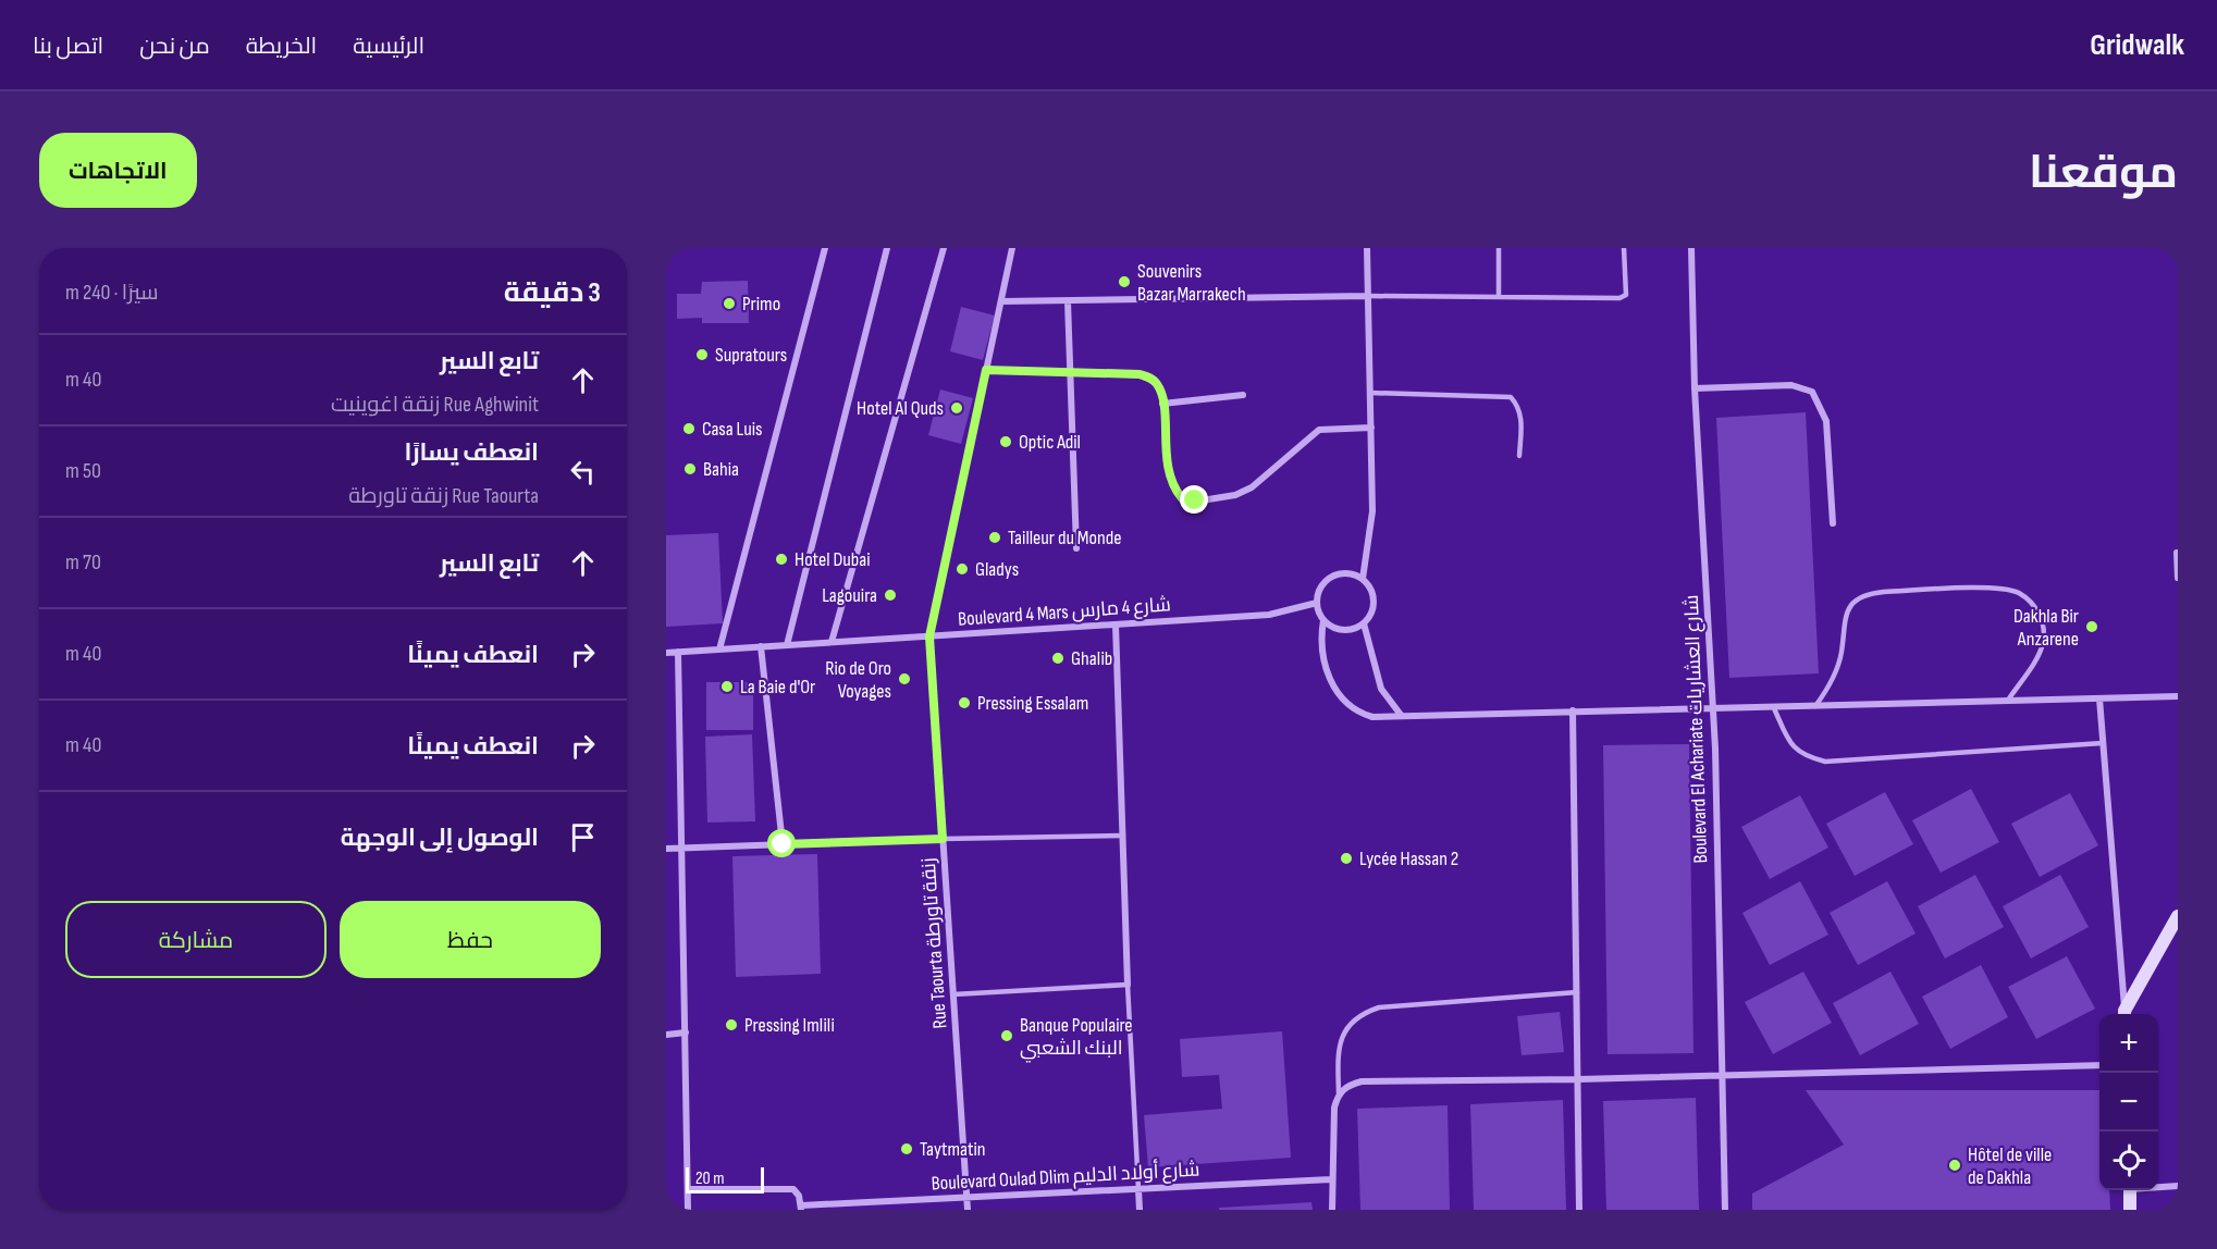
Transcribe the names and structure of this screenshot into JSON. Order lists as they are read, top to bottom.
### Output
{
  "streets": {
    "street": [
      "Boulevard 4 Mars شارع 4 مارس",
      "Boulevard El Achariate شارع العشاريات",
      "Rue Taourta زنقة تاورطة",
      "Boulevard Oulad Dlim شارع أولاد الدليم"
    ]
  },
  "crossings": [
    ["Boulevard 4 Mars شارع 4 مارس", "Rue Taourta زنقة تاورطة"],
    ["Rue Taourta زنقة تاورطة", "Boulevard Oulad Dlim شارع أولاد الدليم"]
  ],
  "places": [
    "Souvenirs Bazar Marrakech",
    "Primo",
    "Supratours",
    "Hotel Al Quds",
    "Casa Luis",
    "Optic Adil",
    "Bahia",
    "Tailleur du Monde",
    "Hotel Dubai",
    "Gladys",
    "Lagouira",
    "Dakhla Bir Anzarene",
    "Ghalib",
    "Rio de Oro Voyages",
    "La Baie d'Or",
    "Pressing Essalam",
    "Lycée Hassan 2",
    "Pressing Imlili",
    "Banque Populaire البنك الشعبي",
    "Taytmatin",
    "Hôtel de ville de Dakhla"
  ],
  "scale_bar": "20 m",
  "page": {
    "header": "Gridwalk",
    "nav": [
      "الرئيسية",
      "الخريطة",
      "من نحن",
      "اتصل بنا"
    ],
    "title": "موقعنا",
    "buttons": [
      "الاتجاهات",
      ["حفظ", "مشاركة"]
    ],
    "heading": ["3 دقيقة", "سيرًا · 240 m"],
    "list": [
      ["تابع السير", "Rue Aghwinit زنقة اغوينيت", "40 m"],
      ["انعطف يسارًا", "Rue Taourta زنقة تاورطة", "50 m"],
      ["تابع السير", "70 m"],
      ["انعطف يمينًا", "40 m"],
      ["انعطف يمينًا", "40 m"],
      "الوصول إلى الوجهة"
    ],
    "map_buttons": ["+", "−"],
    "scale": "20 m"
  }
}
